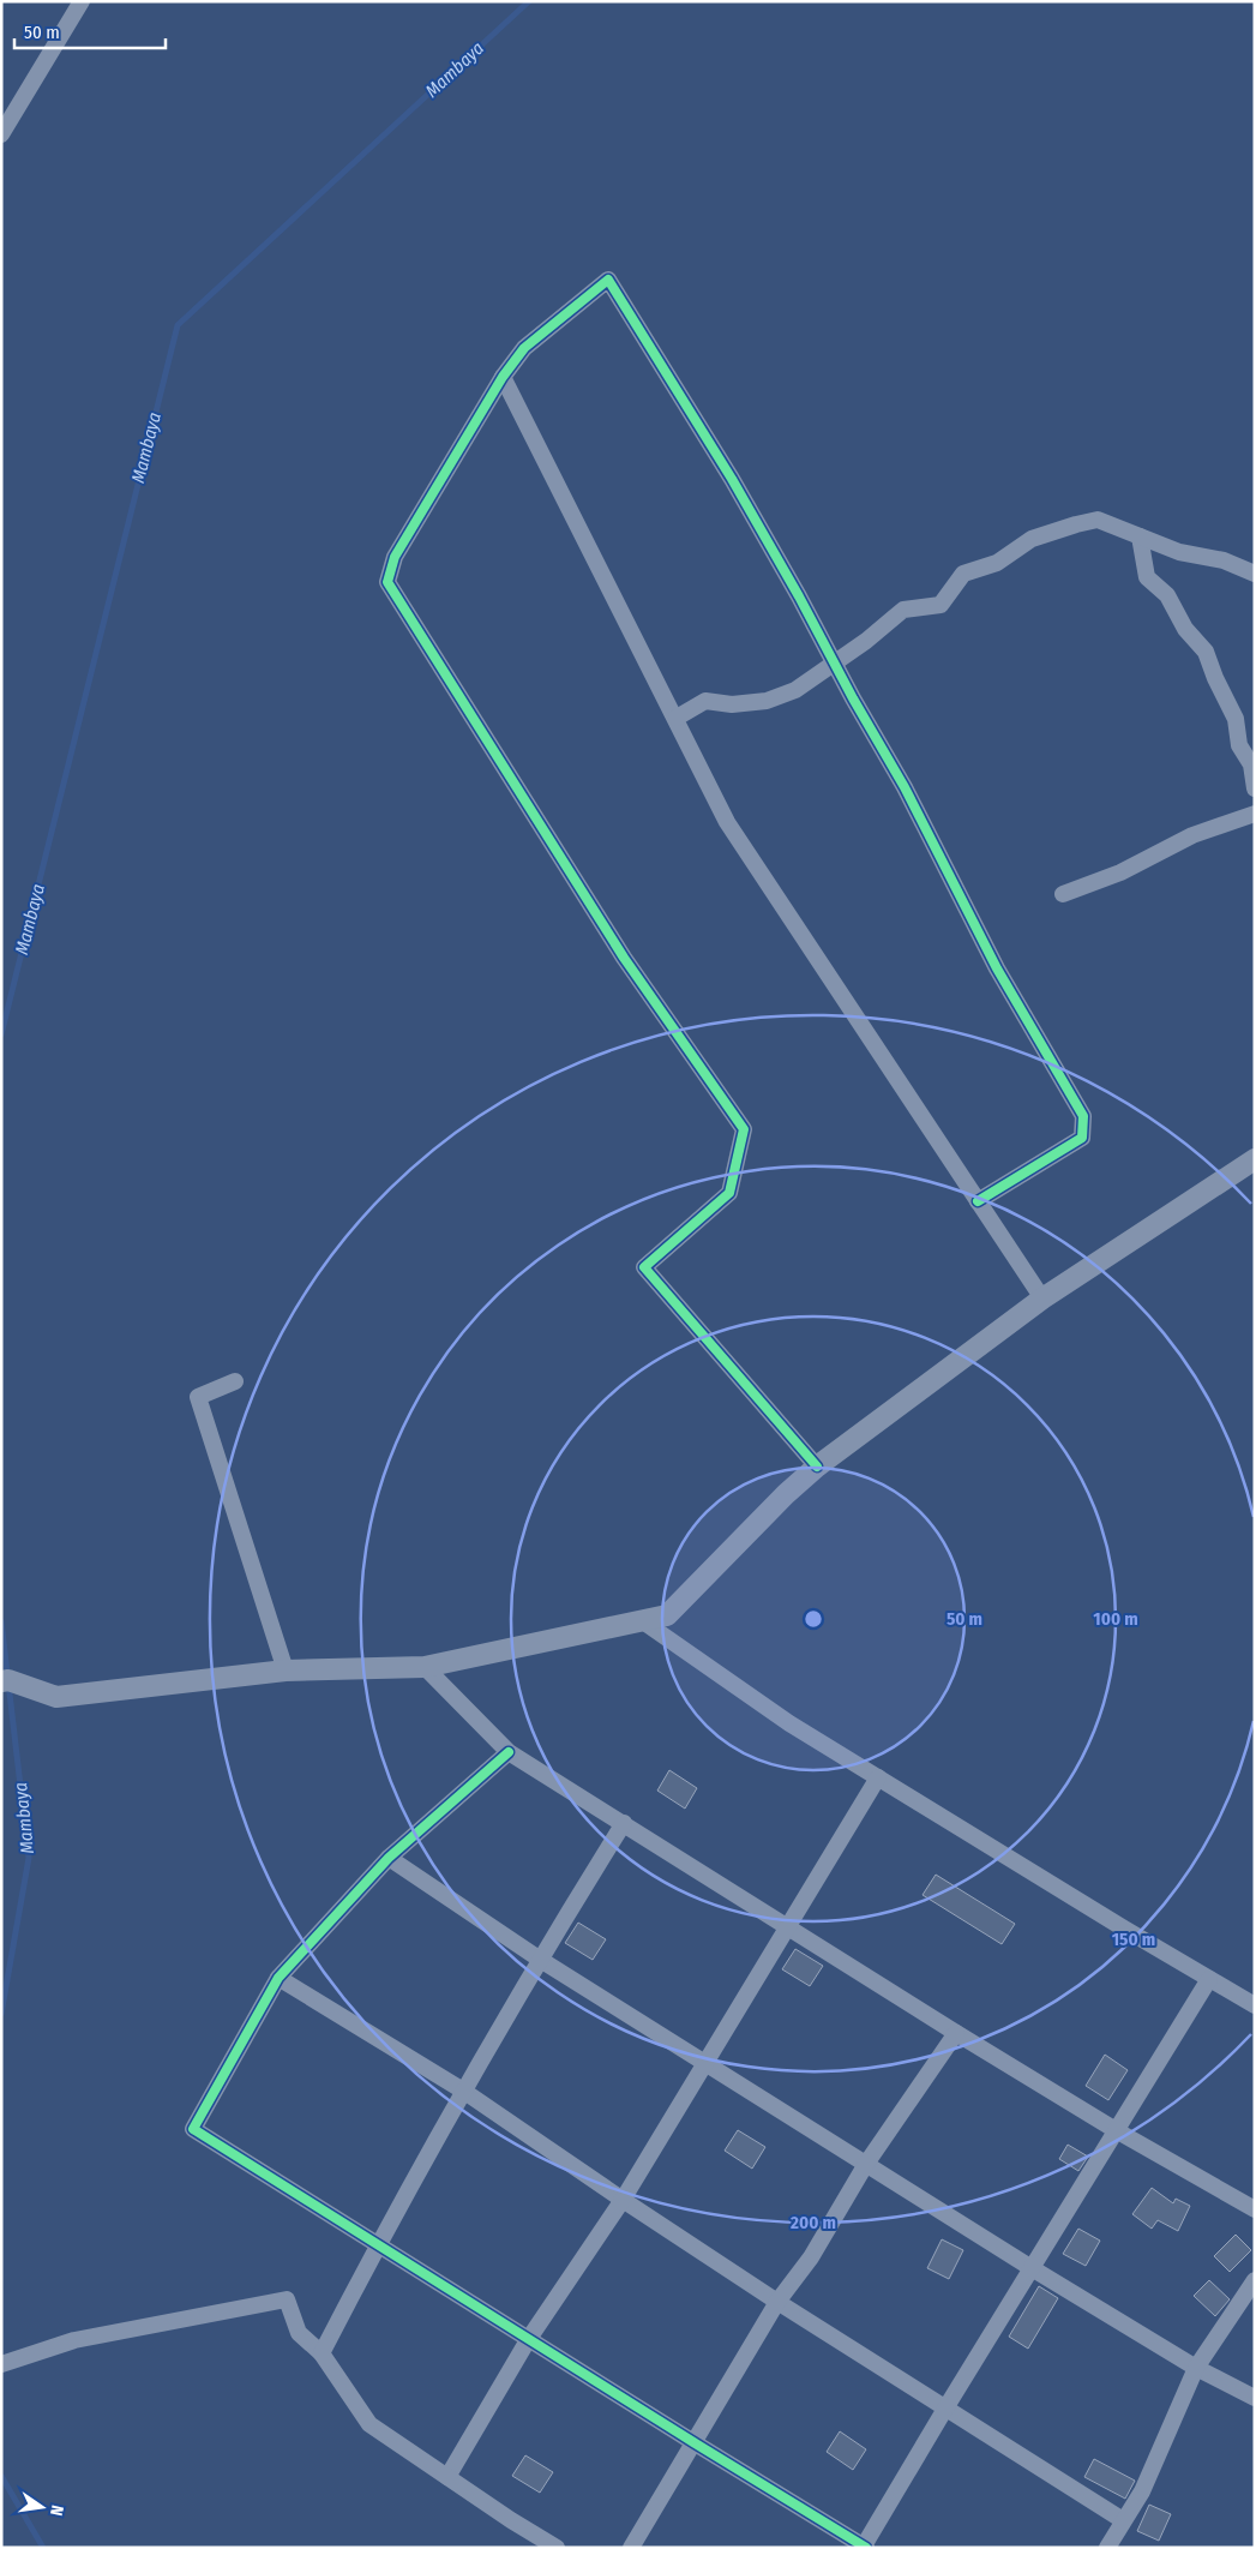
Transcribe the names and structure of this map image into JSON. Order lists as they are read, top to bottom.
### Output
{
  "water": ["Mambaya"],
  "scale_bar": "50 m",
  "north": "right",
  "rings": [
    "50 m",
    "100 m",
    "150 m",
    "200 m"
  ]
}
